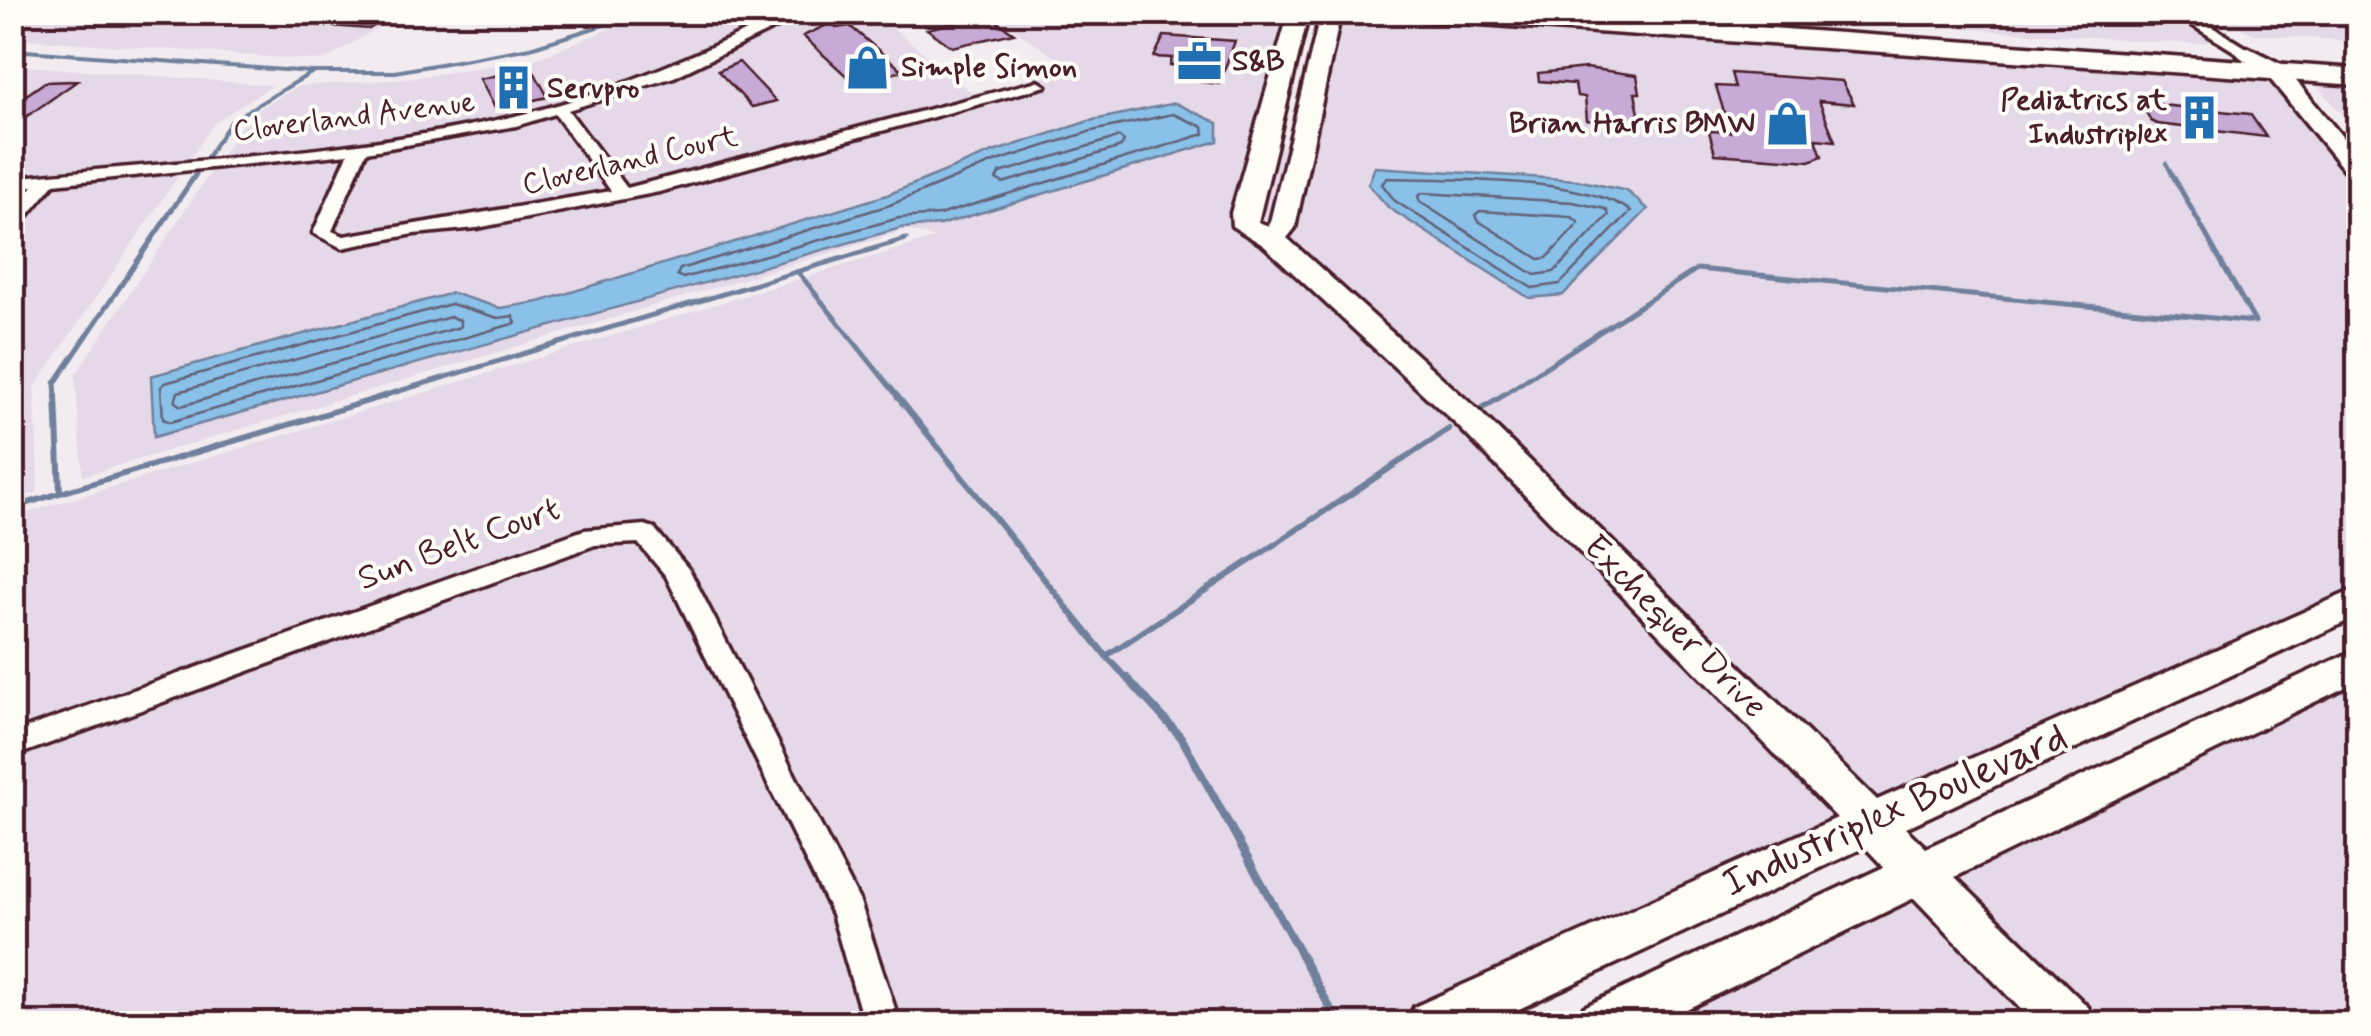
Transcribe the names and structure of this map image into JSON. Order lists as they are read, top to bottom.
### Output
{
  "streets": {
    "street": [
      "Cloverland Avenue",
      "Cloverland Court",
      "Sun Belt Court",
      "Exchequer Drive",
      "Industriplex Boulevard"
    ]
  },
  "crossings": [
    ["Cloverland Avenue", "Cloverland Court"],
    ["Exchequer Drive", "Industriplex Boulevard"]
  ],
  "places": {
    "office": ["S&B"],
    "shop": ["Simple Simon", "Brian Harris BMW"],
    "building": ["Servpro", "Pediatrics at Industriplex"]
  }
}
